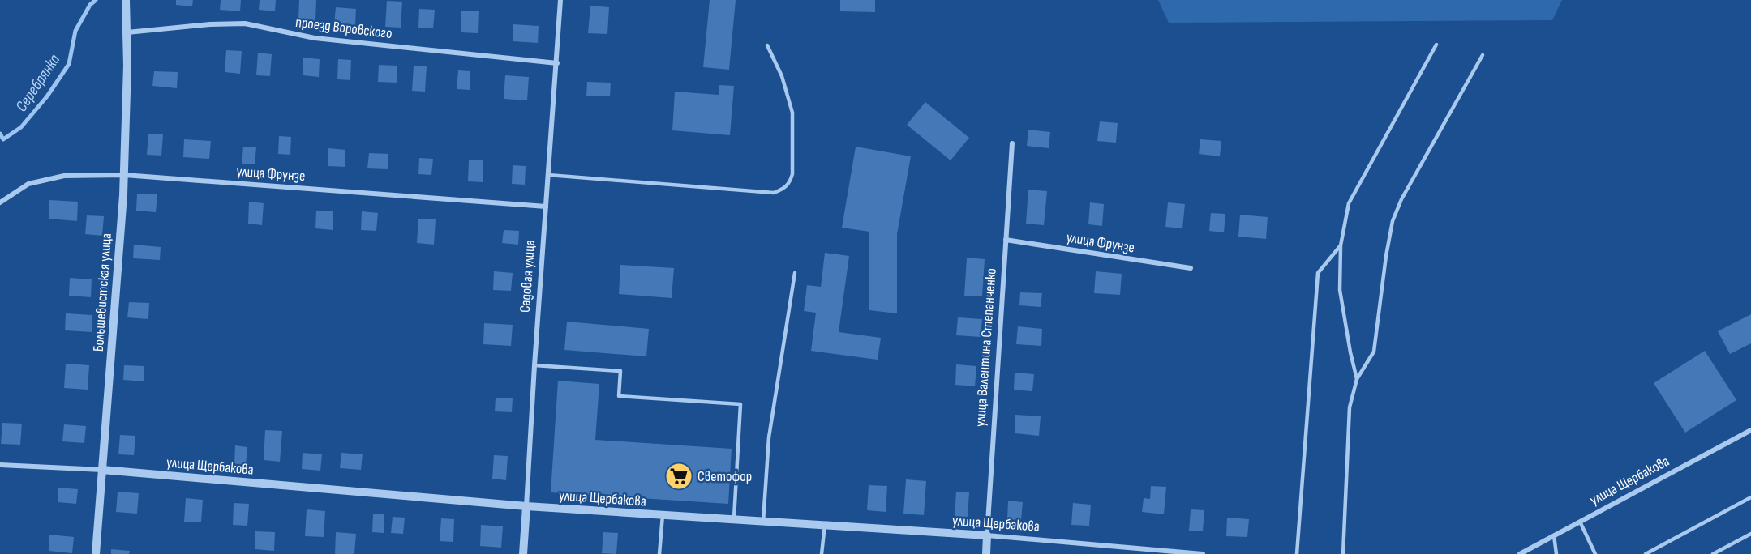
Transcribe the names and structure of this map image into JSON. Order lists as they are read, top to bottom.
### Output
{
  "streets": {
    "street": [
      "проезд Воровского",
      "улица Фрунзе",
      "Садовая улица",
      "Большевистская улица",
      "улица Валентина Степанченко",
      "улица Щербакова"
    ]
  },
  "crossings": [
    ["проезд Воровского", "Садовая улица"],
    ["проезд Воровского", "Большевистская улица"],
    ["улица Фрунзе", "Садовая улица"],
    ["улица Фрунзе", "Большевистская улица"],
    ["улица Фрунзе", "улица Валентина Степанченко"],
    ["Садовая улица", "улица Щербакова"],
    ["Большевистская улица", "улица Щербакова"],
    ["улица Валентина Степанченко", "улица Щербакова"]
  ],
  "water": ["Серебрянка"],
  "places": {
    "supermarket": ["Светофор"]
  }
}
